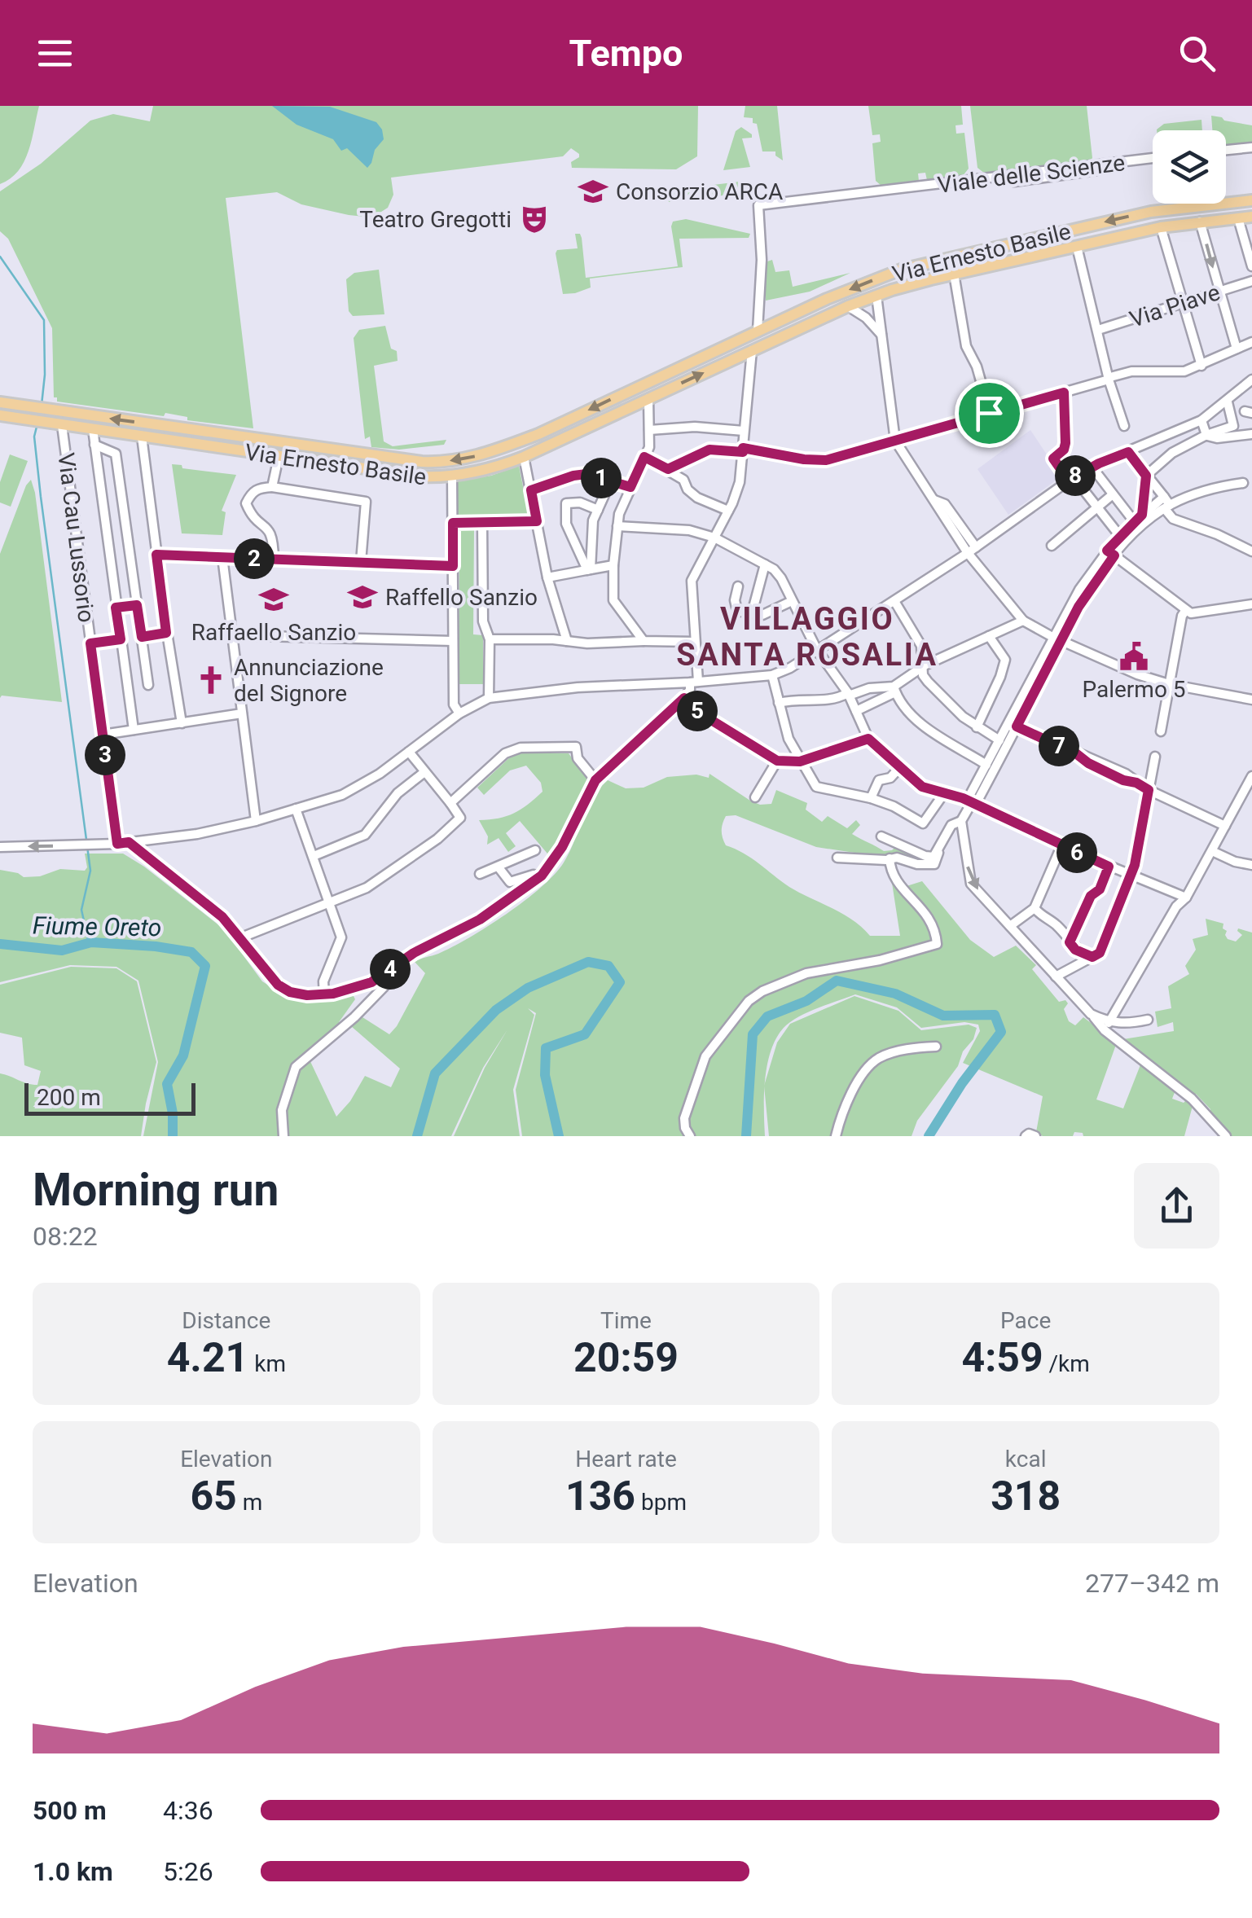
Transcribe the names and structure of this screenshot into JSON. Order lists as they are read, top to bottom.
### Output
{
  "streets": {
    "main road": ["Via Ernesto Basile"],
    "street": ["Viale delle Scienze", "Via Piave", "Via Cau Lussorio"]
  },
  "crossings": [
    ["Viale delle Scienze", "Via Ernesto Basile"],
    ["Via Ernesto Basile", "Via Cau Lussorio"]
  ],
  "districts": ["VILLAGGIO SANTA ROSALIA"],
  "water": ["Fiume Oreto"],
  "places": {
    "school or university": ["Consorzio ARCA", "Raffello Sanzio", "Raffaello Sanzio"],
    "theatre": ["Teatro Gregotti"],
    "public building": ["Palermo 5"],
    "church": ["Annunciazione del Signore"]
  },
  "scale_bar": "200 m",
  "page": {
    "header": "Tempo",
    "pins": [
      "8",
      "1",
      "2",
      "5",
      "7",
      "3",
      "6",
      "4"
    ],
    "scale": "200 m",
    "heading": ["Morning run", "08:22"],
    "stats": [
      ["Distance", "4.21 km"],
      ["Time", "20:59"],
      ["Pace", "4:59 /km"],
      ["Elevation", "65 m"],
      ["Heart rate", "136 bpm"],
      ["kcal", "318"]
    ],
    "chart": ["Elevation", "277–342 m"],
    "list": [
      {
        "name": "500 m",
        "note": "4:36"
      },
      {
        "name": "1.0 km",
        "note": "5:26"
      }
    ]
  }
}
